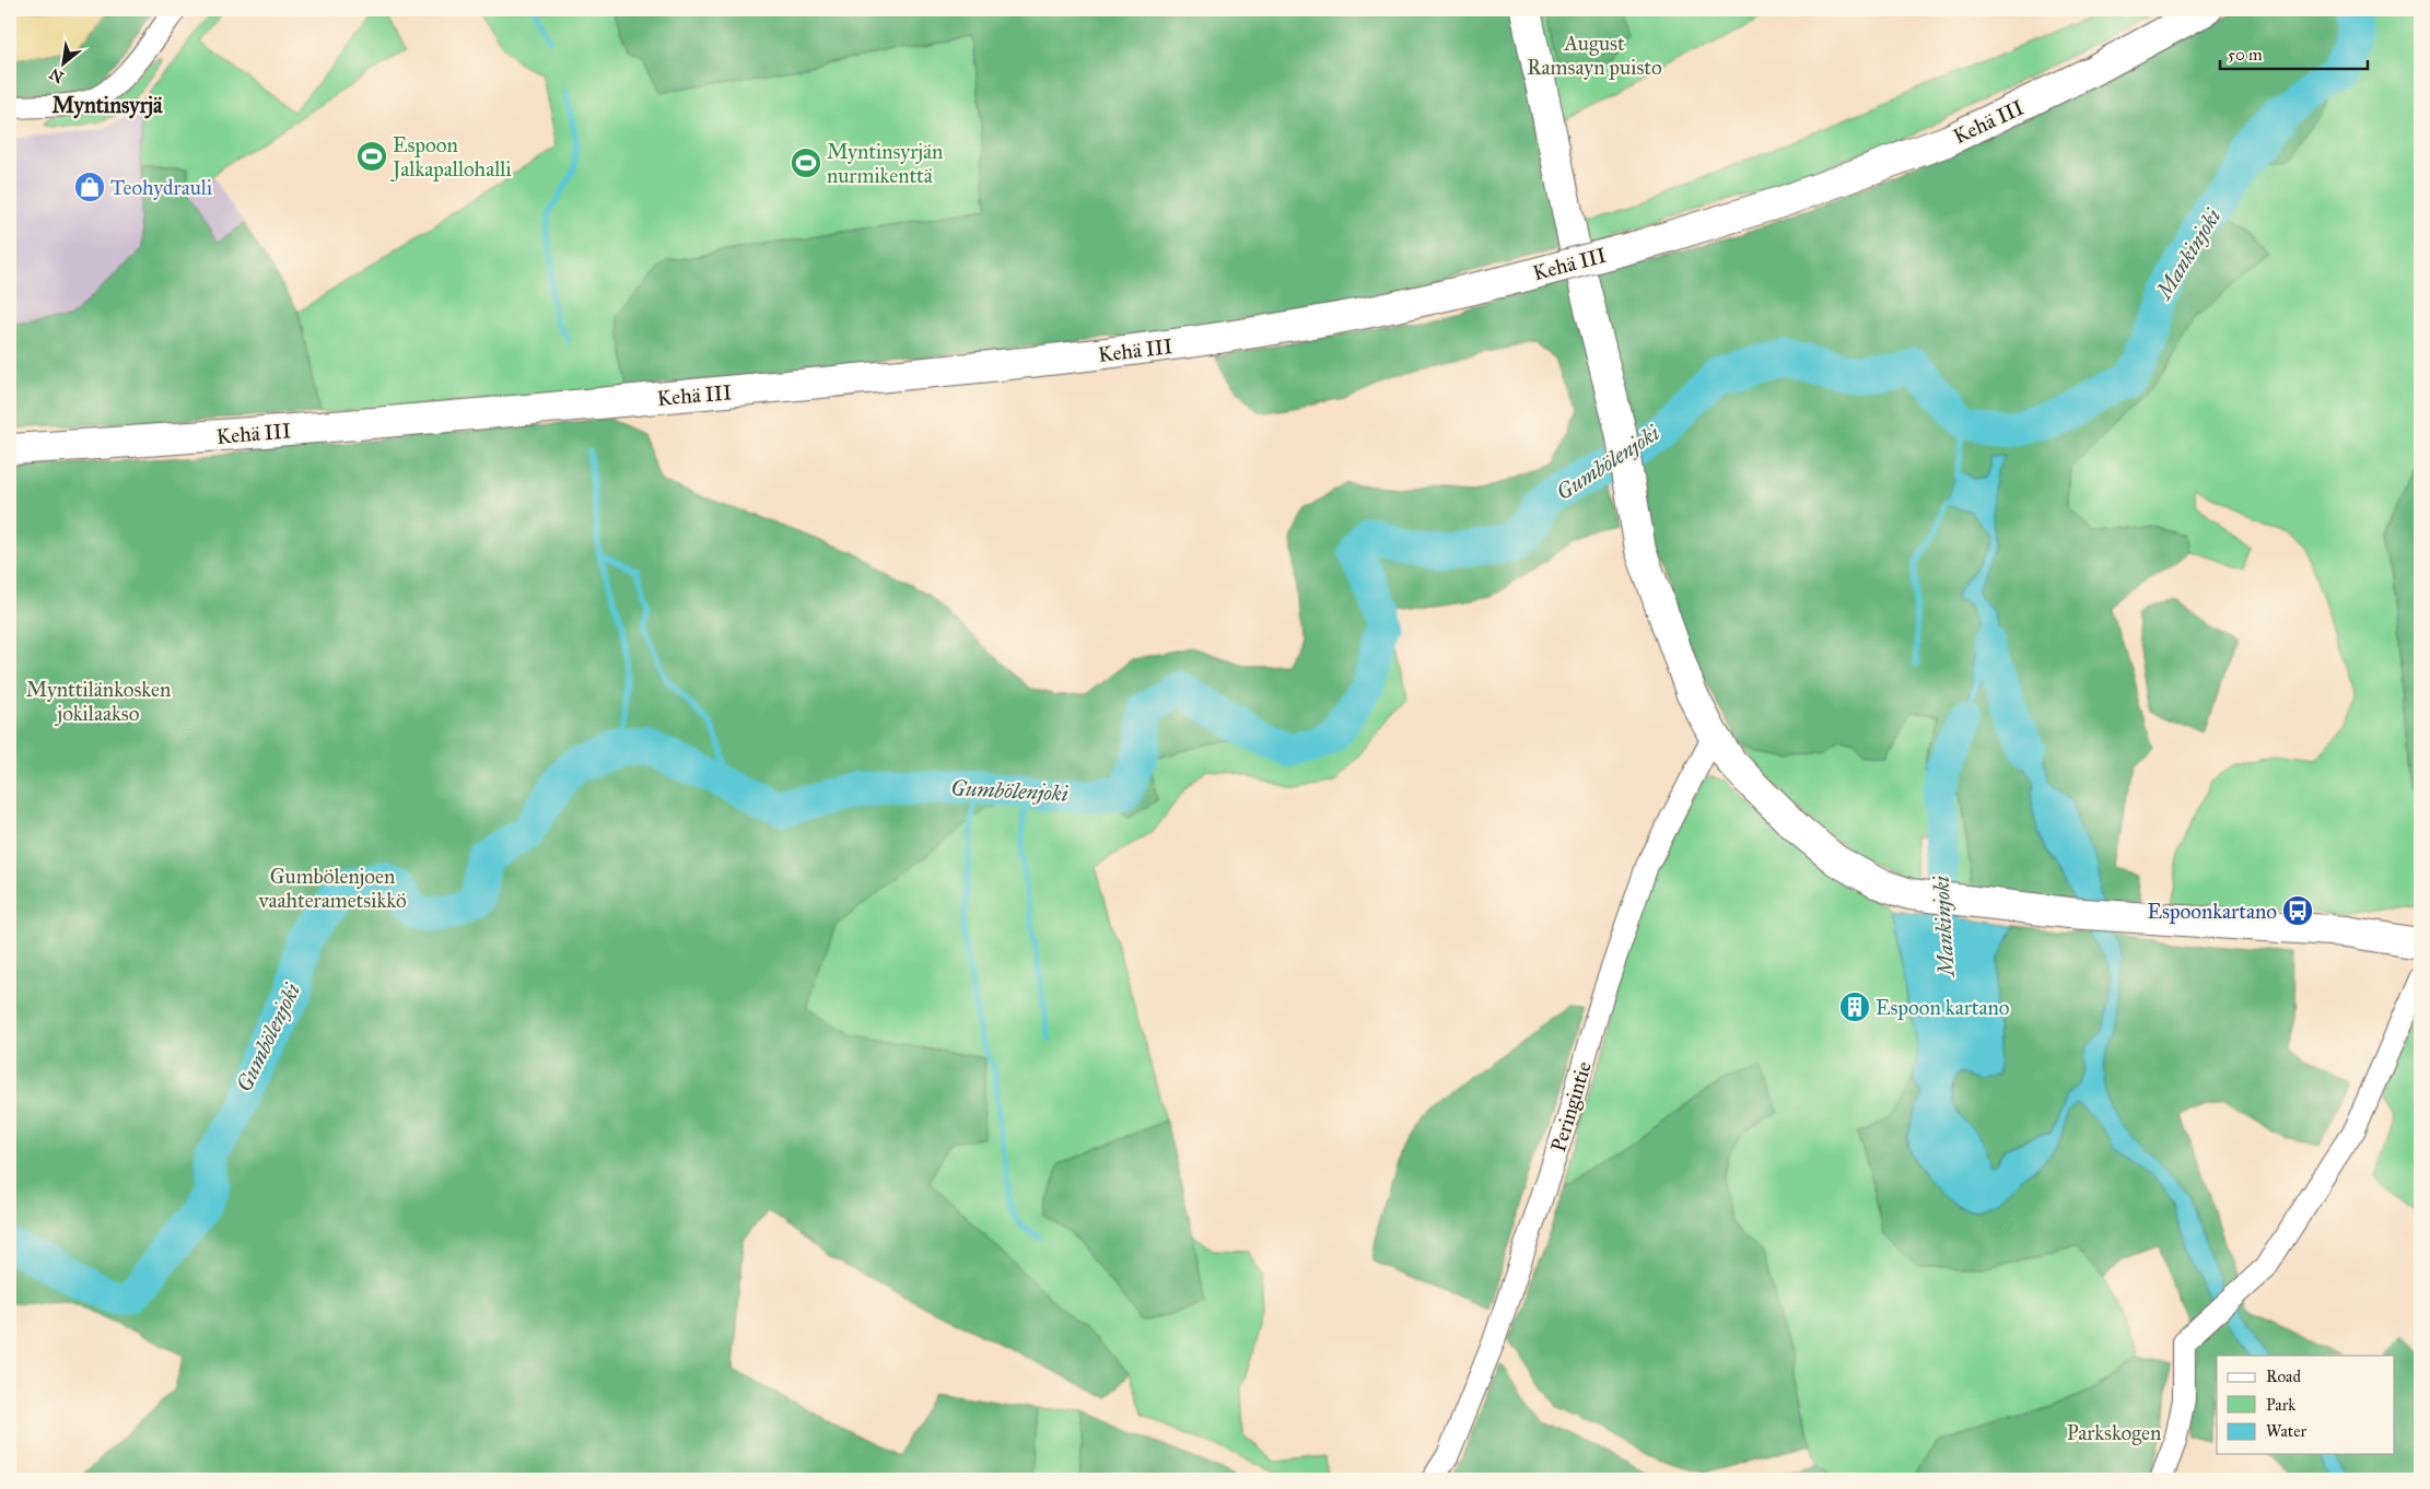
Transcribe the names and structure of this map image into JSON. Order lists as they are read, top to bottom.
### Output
{
  "streets": {
    "main road": ["Kehä III"],
    "street": ["Peringintie"]
  },
  "districts": ["Myntinsyrjä"],
  "water": ["Mankinjoki", "Gumbölenjoki"],
  "parks": [
    "August Ramsayn puisto",
    "Mynttilänkosken jokilaakso",
    "Gumbölenjoen vaahterametsikkö",
    "Parkskogen"
  ],
  "places": {
    "sports": ["Espoon Jalkapallohalli", "Myntinsyrjän nurmikenttä"],
    "shop": ["Teohydrauli"],
    "bus stop": ["Espoonkartano"],
    "building": ["Espoon kartano"]
  },
  "legend": ["Road", "Park", "Water"],
  "scale_bar": "50 m",
  "north": "bottom left"
}
